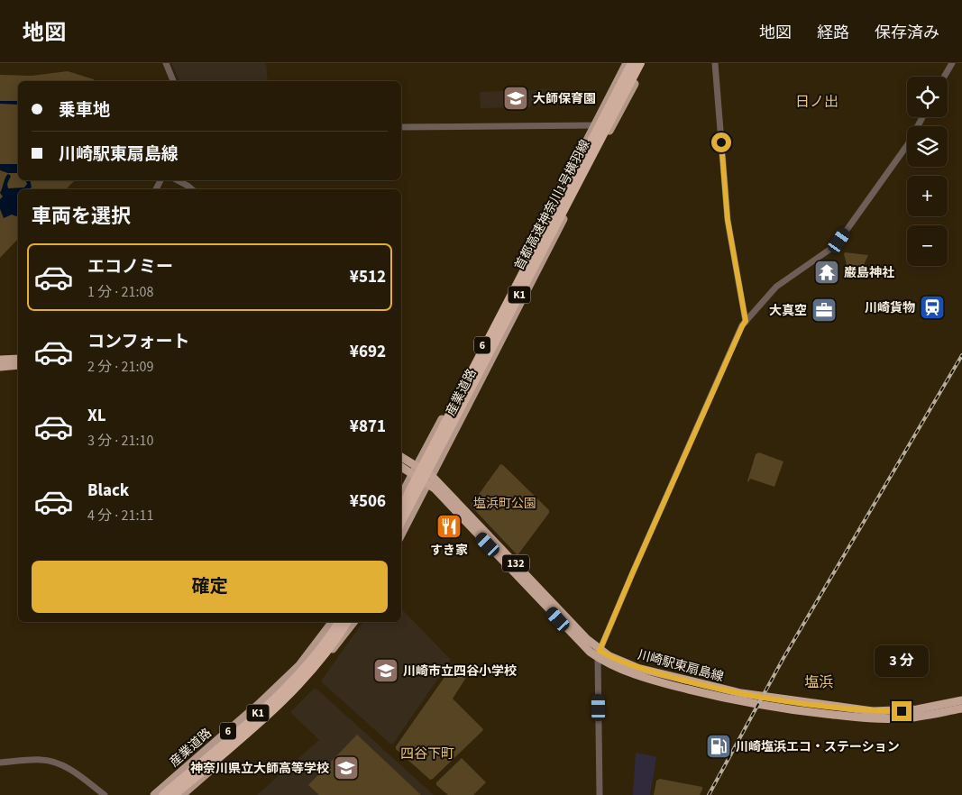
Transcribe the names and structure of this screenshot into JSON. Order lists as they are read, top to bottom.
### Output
{
  "streets": {
    "highway": [
      "首都高速神奈川1号横羽線",
      "K1",
      "132",
      "川崎駅東扇島線"
    ],
    "main road": ["6", "産業道路"]
  },
  "crossings": [
    ["産業道路", "132"],
    ["産業道路", "川崎駅東扇島線"],
    ["132", "川崎駅東扇島線"]
  ],
  "districts": ["日ノ出", "塩浜", "四谷下町"],
  "parks": ["塩浜町公園"],
  "places": {
    "school or university": ["大師保育園", "川崎市立四谷小学校", "神奈川県立大師高等学校"],
    "temple": ["巌島神社"],
    "station": ["川崎貨物"],
    "office": ["大真空"],
    "restaurant": ["すき家"],
    "fuel station": ["川崎塩浜エコ・ステーション"]
  },
  "page": {
    "header": "地図",
    "nav": ["地図", "経路", "保存済み"],
    "map_buttons": ["+", "−"],
    "banner": ["乗車地", "川崎駅東扇島線"],
    "heading": "車両を選択",
    "list": [
      {
        "name": "エコノミー",
        "note": "1 分 · 21:08",
        "value": "¥512"
      },
      {
        "name": "コンフォート",
        "note": "2 分 · 21:09",
        "value": "¥692"
      },
      {
        "name": "XL",
        "note": "3 分 · 21:10",
        "value": "¥871"
      },
      {
        "name": "Black",
        "note": "4 分 · 21:11",
        "value": "¥506"
      }
    ],
    "buttons": "確定",
    "bubble": "3 分"
  }
}
